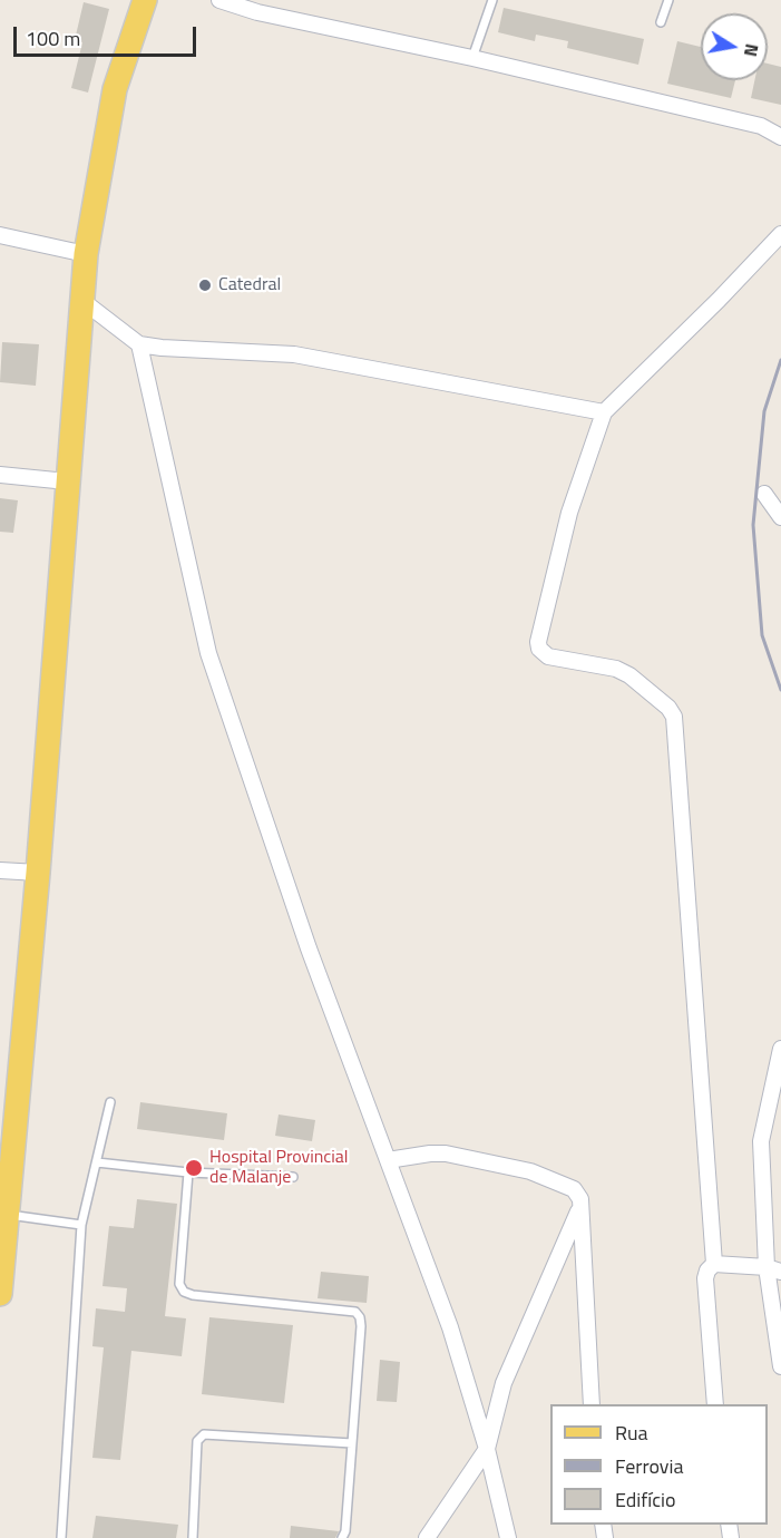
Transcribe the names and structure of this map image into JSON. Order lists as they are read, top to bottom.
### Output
{
  "places": ["Catedral", "Hospital Provincial de Malanje"],
  "legend": ["Rua", "Ferrovia", "Edifício"],
  "scale_bar": "100 m",
  "north": "right"
}
